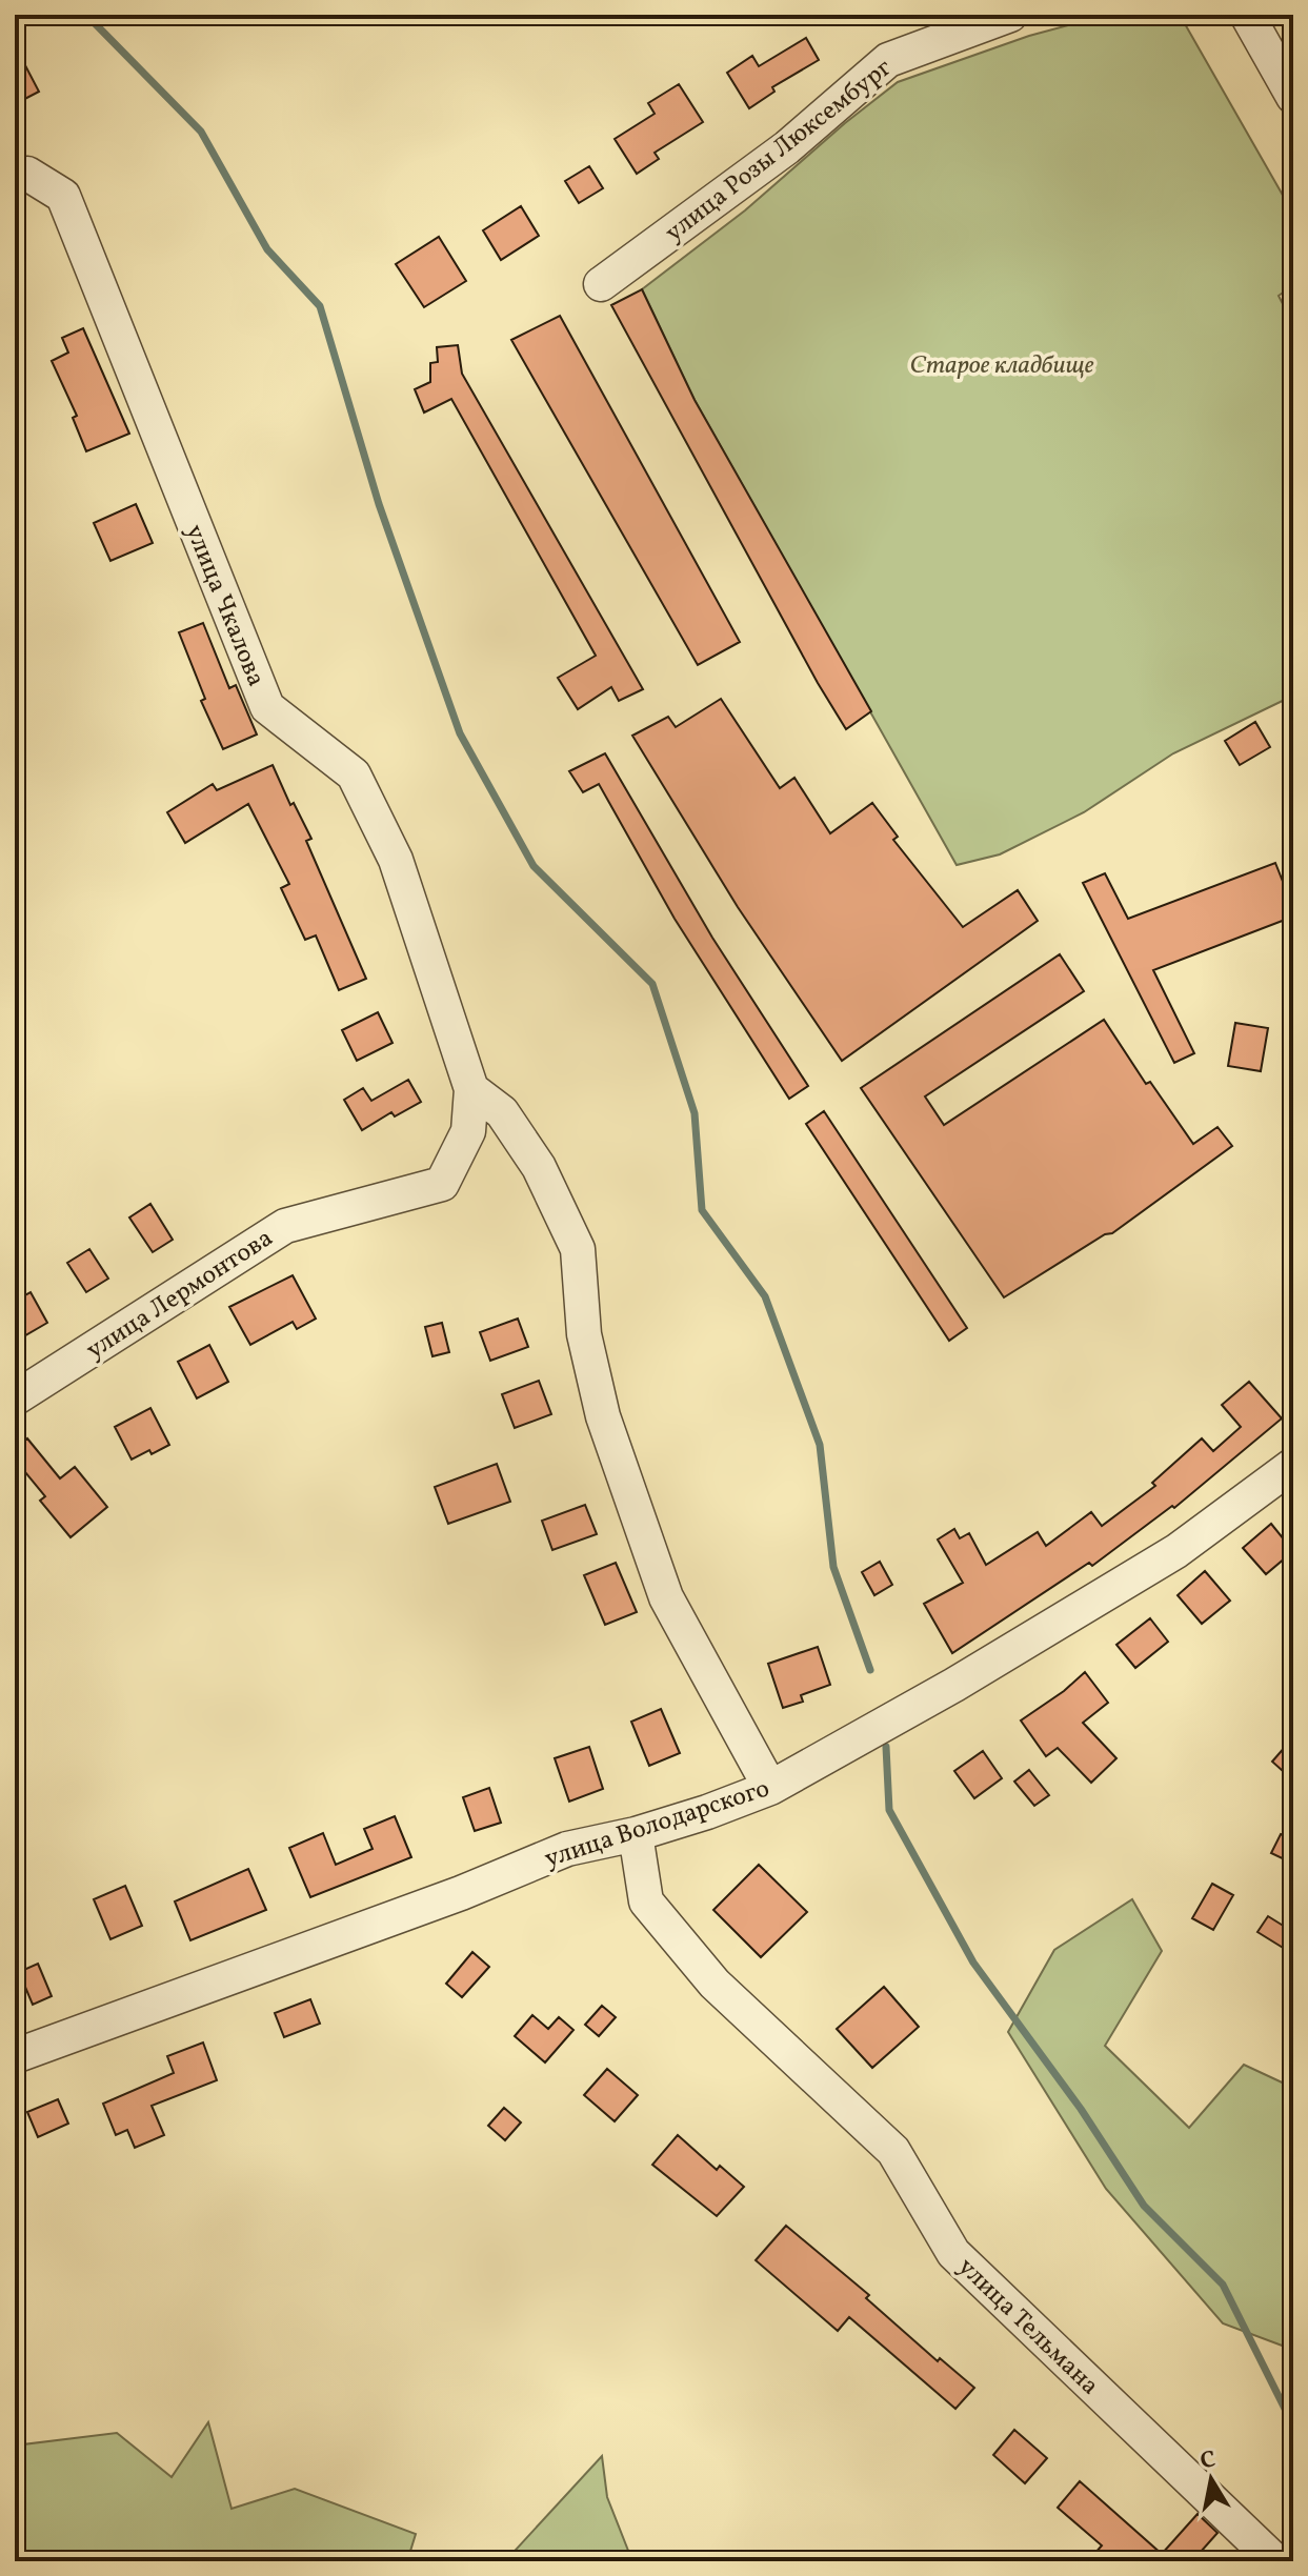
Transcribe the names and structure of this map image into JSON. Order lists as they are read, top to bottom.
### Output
{
  "streets": {
    "street": [
      "улица Розы Люксембург",
      "улица Чкалова",
      "улица Лермонтова",
      "улица Володарского",
      "улица Тельмана"
    ]
  },
  "crossings": [
    ["улица Чкалова", "улица Лермонтова"],
    ["улица Володарского", "улица Тельмана"]
  ],
  "parks": ["Старое кладбище"],
  "north": "top"
}
